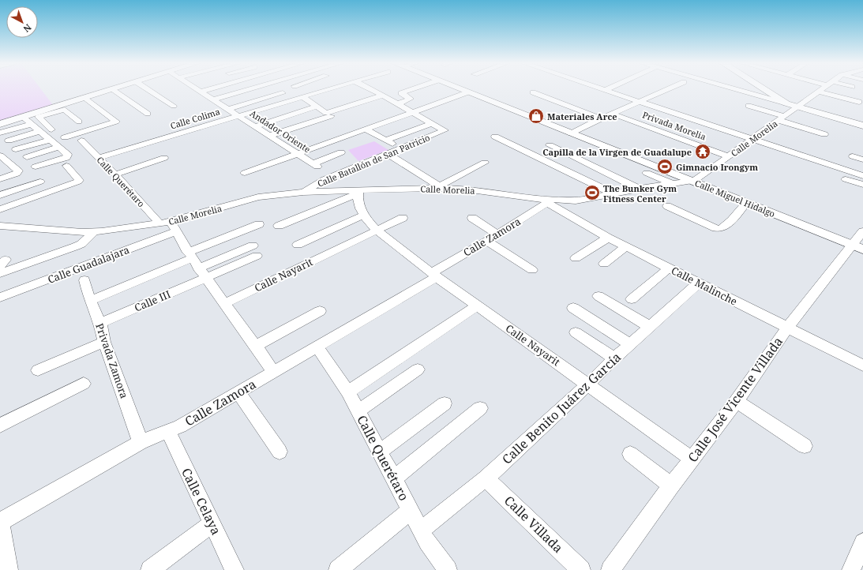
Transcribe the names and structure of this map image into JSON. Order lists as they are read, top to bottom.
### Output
{
  "streets": {
    "main road": ["Calle Miguel Hidalgo"],
    "street": [
      "Calle Colima",
      "Privada Morelia",
      "Andador Oriente",
      "Calle Morelia",
      "Calle Batallón de San Patricio",
      "Calle Querétaro",
      "Calle Zamora",
      "Calle Guadalajara",
      "Calle Nayarit",
      "Calle Malinche",
      "Calle III",
      "Privada Zamora",
      "Calle José Vicente Villada",
      "Calle Benito Juárez García",
      "Calle Celaya",
      "Calle Villada"
    ]
  },
  "crossings": [
    ["Calle Colima", "Andador Oriente"],
    ["Calle Colima", "Calle Querétaro"],
    ["Privada Morelia", "Calle Morelia"],
    ["Calle Morelia", "Calle Batallón de San Patricio"],
    ["Calle Morelia", "Calle Querétaro"],
    ["Calle Morelia", "Calle Miguel Hidalgo"],
    ["Calle Morelia", "Calle Zamora"],
    ["Calle Morelia", "Calle Guadalajara"],
    ["Calle Morelia", "Calle Nayarit"],
    ["Calle Morelia", "Calle Malinche"],
    ["Calle Querétaro", "Calle Zamora"],
    ["Calle Querétaro", "Calle Guadalajara"],
    ["Calle Querétaro", "Calle Nayarit"],
    ["Calle Querétaro", "Calle III"],
    ["Calle Querétaro", "Calle Benito Juárez García"],
    ["Calle Miguel Hidalgo", "Calle José Vicente Villada"],
    ["Calle Zamora", "Calle Nayarit"],
    ["Calle Zamora", "Calle Malinche"],
    ["Calle Zamora", "Privada Zamora"],
    ["Calle Zamora", "Calle Celaya"],
    ["Calle Nayarit", "Calle José Vicente Villada"],
    ["Calle Nayarit", "Calle Benito Juárez García"],
    ["Calle Malinche", "Calle José Vicente Villada"],
    ["Calle Malinche", "Calle Benito Juárez García"],
    ["Calle III", "Privada Zamora"],
    ["Calle Benito Juárez García", "Calle Villada"]
  ],
  "places": {
    "shop": ["Materiales Arce"],
    "temple": ["Capilla de la Virgen de Guadalupe"],
    "sports": ["Gimnacio Irongym", "The Bunker Gym Fitness Center"]
  },
  "north": "bottom right"
}
